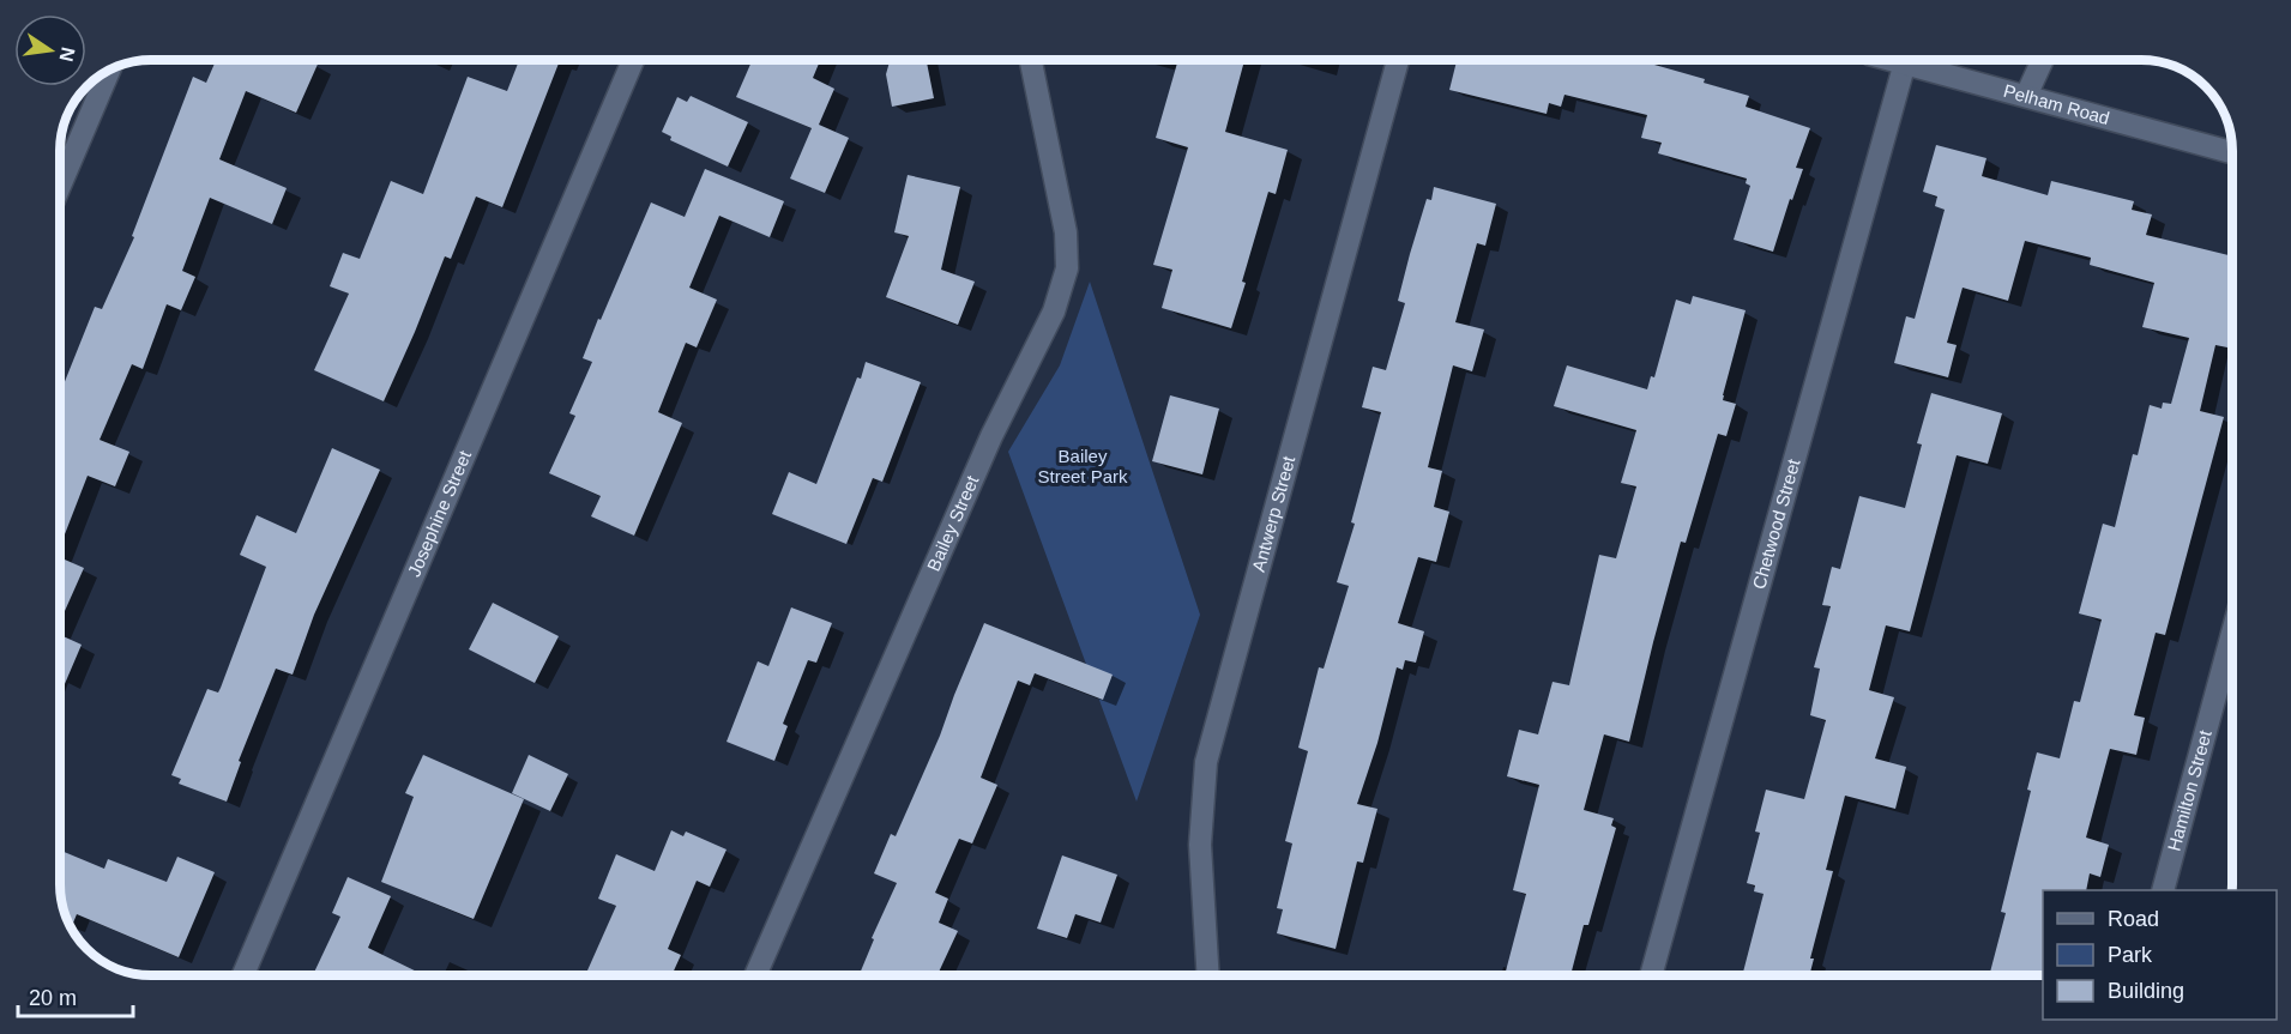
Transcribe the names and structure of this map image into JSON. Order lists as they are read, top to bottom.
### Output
{
  "streets": {
    "street": [
      "Pelham Road",
      "Josephine Street",
      "Antwerp Street",
      "Bailey Street",
      "Chetwood Street",
      "Hamilton Street"
    ]
  },
  "crossings": [
    ["Pelham Road", "Chetwood Street"]
  ],
  "parks": ["Bailey Street Park"],
  "legend": ["Road", "Park", "Building"],
  "scale_bar": "20 m",
  "north": "right"
}
